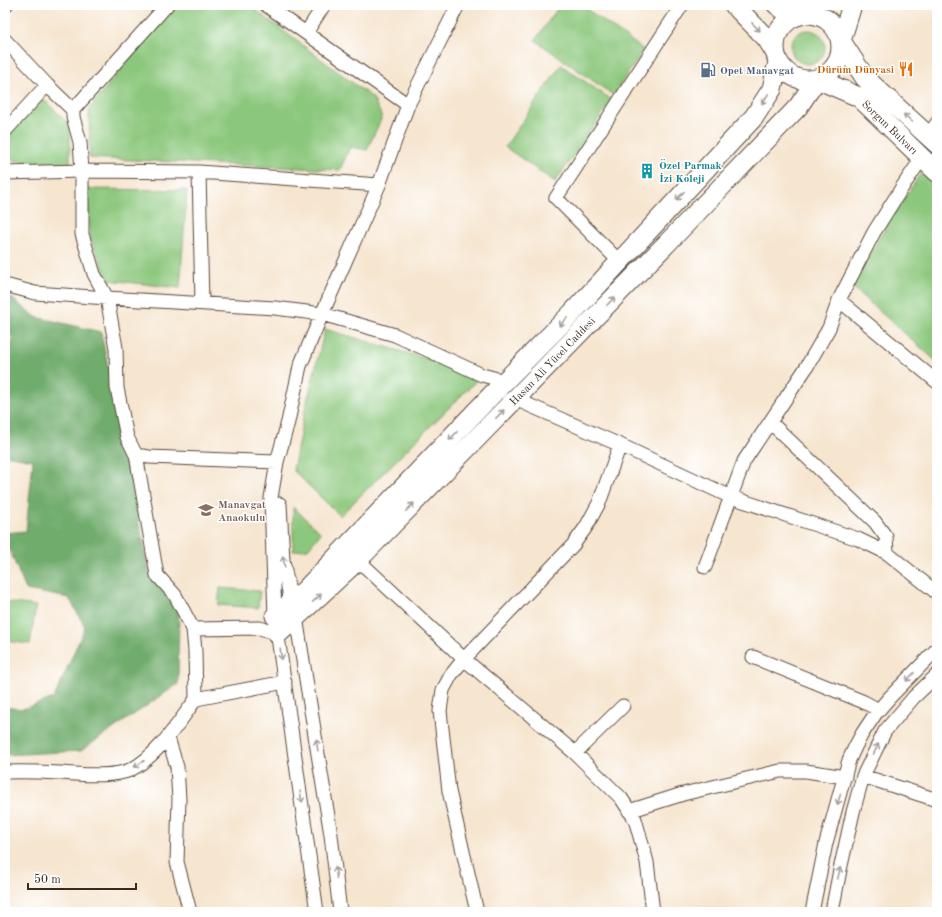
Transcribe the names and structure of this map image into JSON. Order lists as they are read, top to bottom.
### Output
{
  "streets": {
    "street": ["Sorgun Bulvarı", "Hasan Ali Yücel Caddesi"]
  },
  "crossings": [
    ["Sorgun Bulvarı", "Hasan Ali Yücel Caddesi"]
  ],
  "places": {
    "restaurant": ["Dürüm Dünyasi"],
    "fuel station": ["Opet Manavgat"],
    "building": ["Özel Parmak İzi Koleji"],
    "school or university": ["Manavgat Anaokulu"]
  },
  "scale_bar": "50 m"
}
